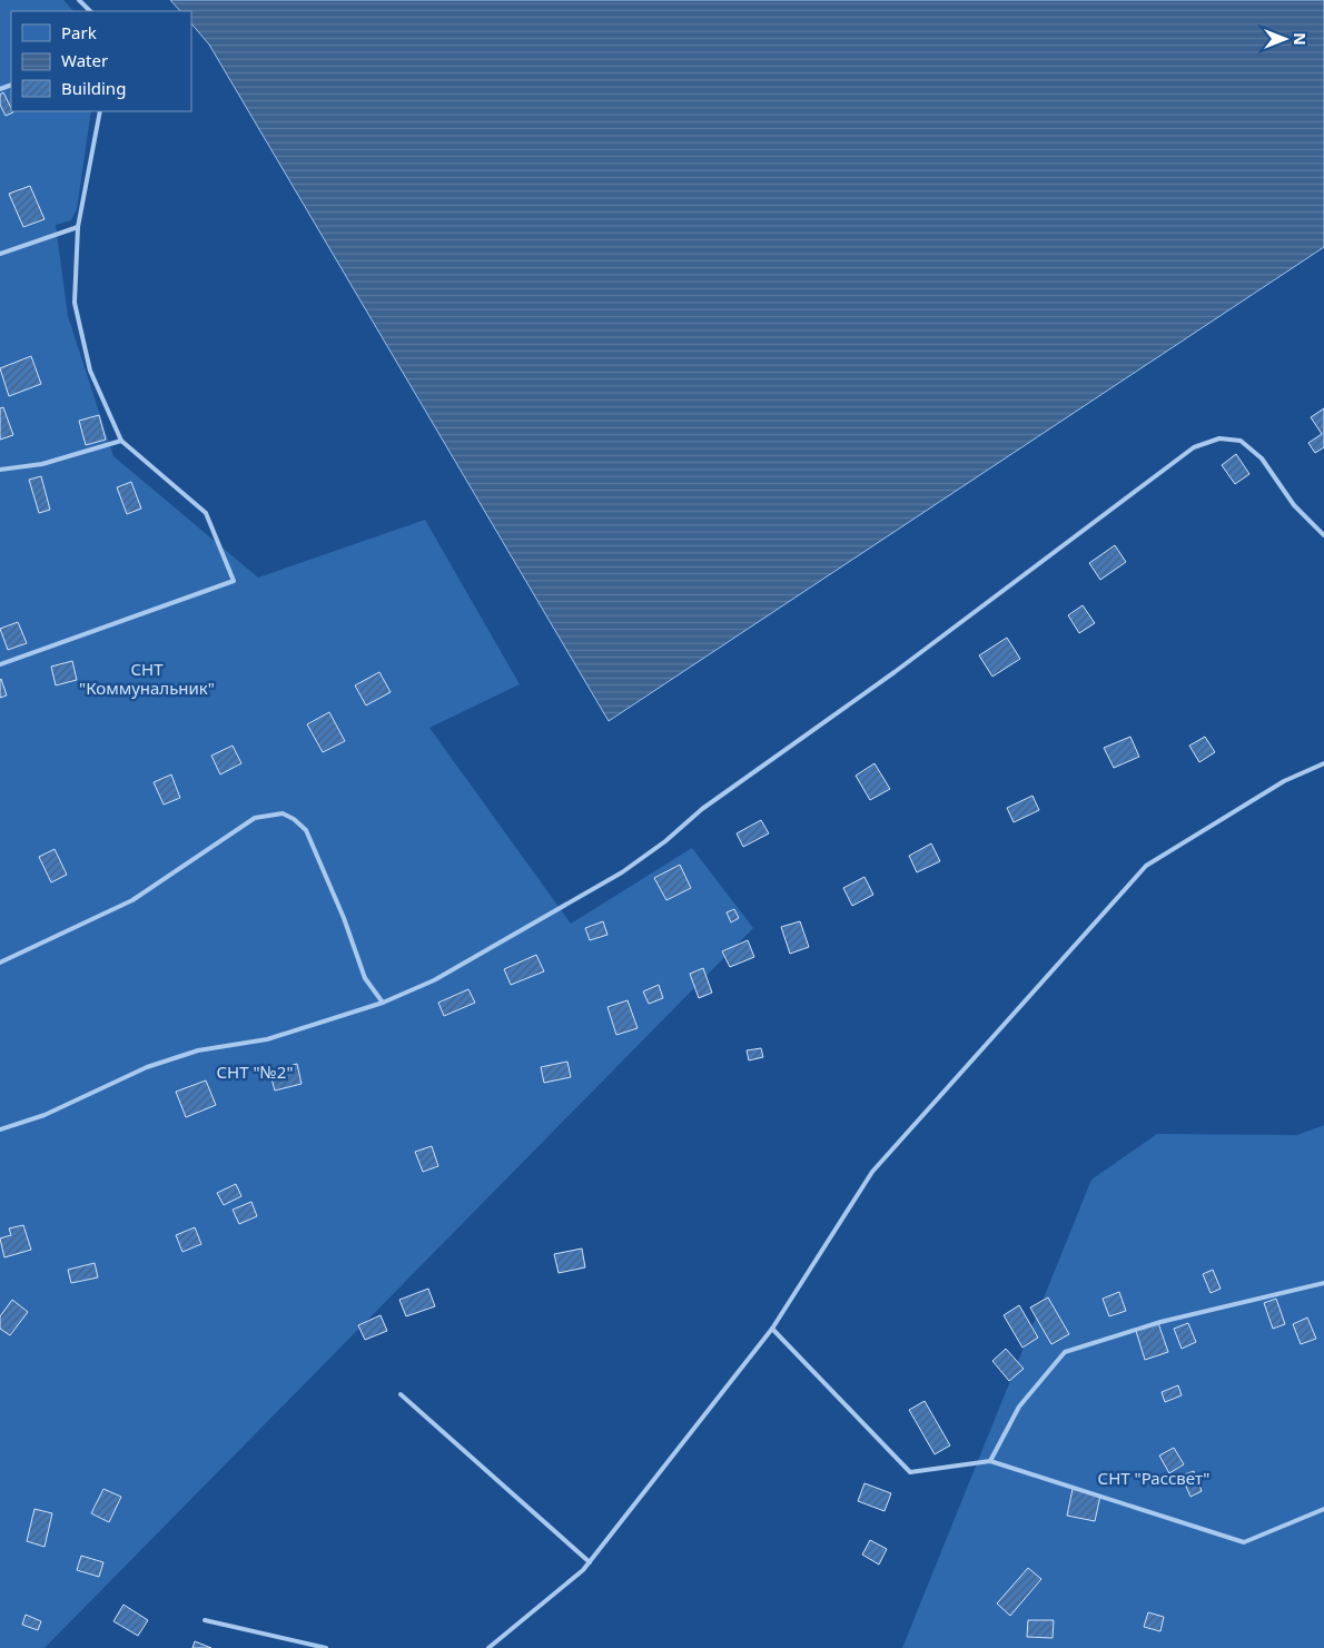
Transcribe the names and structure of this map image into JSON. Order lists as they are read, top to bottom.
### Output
{
  "parks": ["СНТ \"Коммунальник\"", "СНТ \"№2\"", "СНТ \"Рассвет\""],
  "legend": ["Park", "Water", "Building"],
  "north": "right"
}
